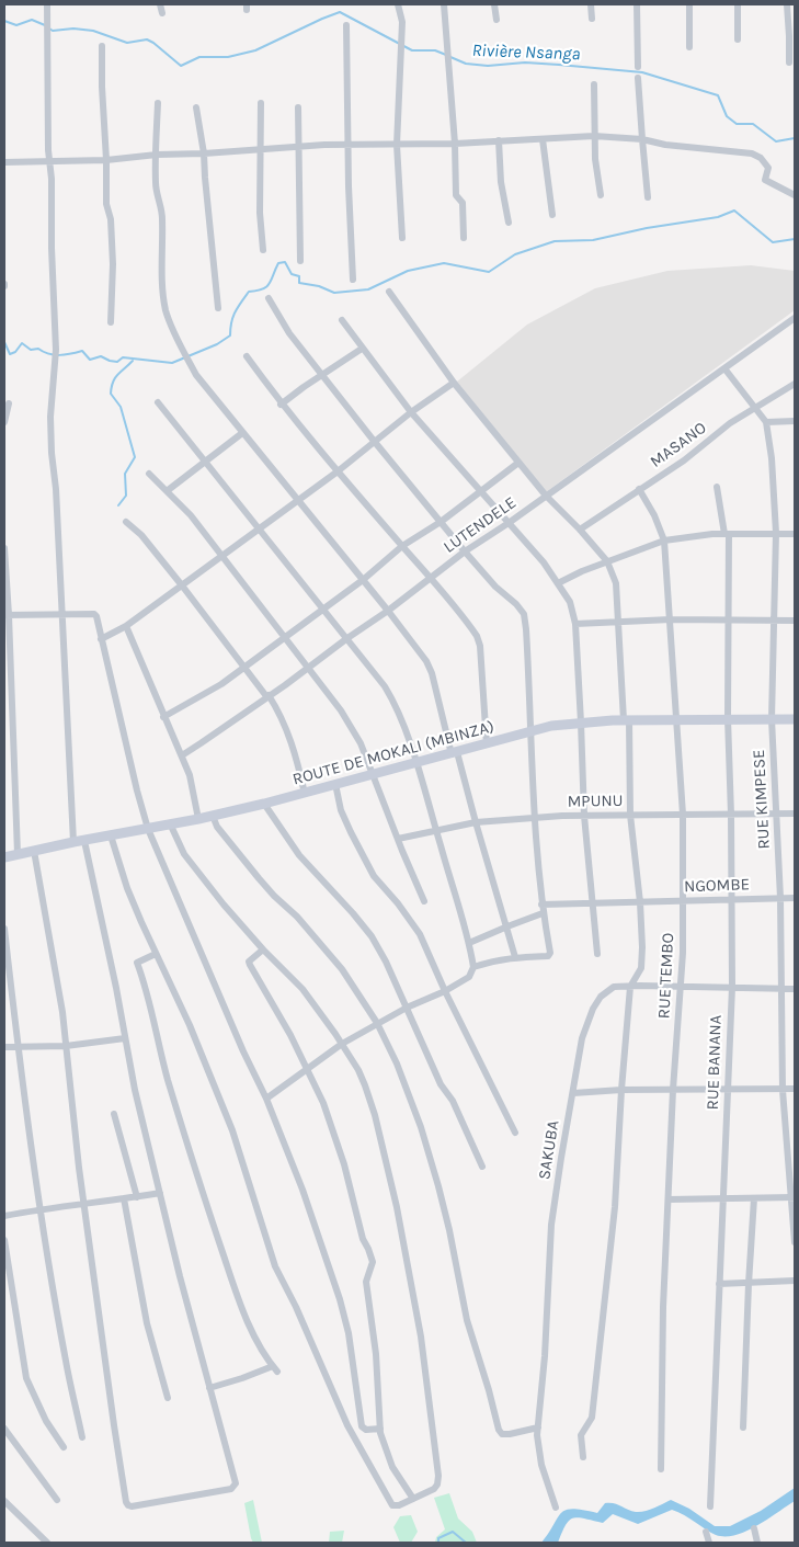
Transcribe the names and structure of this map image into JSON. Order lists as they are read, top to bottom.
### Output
{
  "streets": {
    "street": [
      "MASANO",
      "LUTENDELE",
      "ROUTE DE MOKALI (MBINZA)",
      "RUE KIMPESE",
      "MPUNU",
      "NGOMBE",
      "RUE TEMBO",
      "RUE BANANA",
      "SAKUBA"
    ]
  },
  "crossings": [
    ["MASANO", "RUE KIMPESE"],
    ["MASANO", "RUE TEMBO"],
    ["LUTENDELE", "RUE KIMPESE"],
    ["ROUTE DE MOKALI (MBINZA)", "RUE KIMPESE"],
    ["ROUTE DE MOKALI (MBINZA)", "RUE TEMBO"],
    ["ROUTE DE MOKALI (MBINZA)", "RUE BANANA"],
    ["RUE KIMPESE", "MPUNU"],
    ["RUE KIMPESE", "NGOMBE"],
    ["RUE KIMPESE", "SAKUBA"],
    ["MPUNU", "RUE TEMBO"],
    ["MPUNU", "RUE BANANA"],
    ["NGOMBE", "RUE TEMBO"],
    ["NGOMBE", "RUE BANANA"],
    ["RUE TEMBO", "SAKUBA"],
    ["RUE BANANA", "SAKUBA"]
  ],
  "water": ["Rivière Nsanga"]
}
